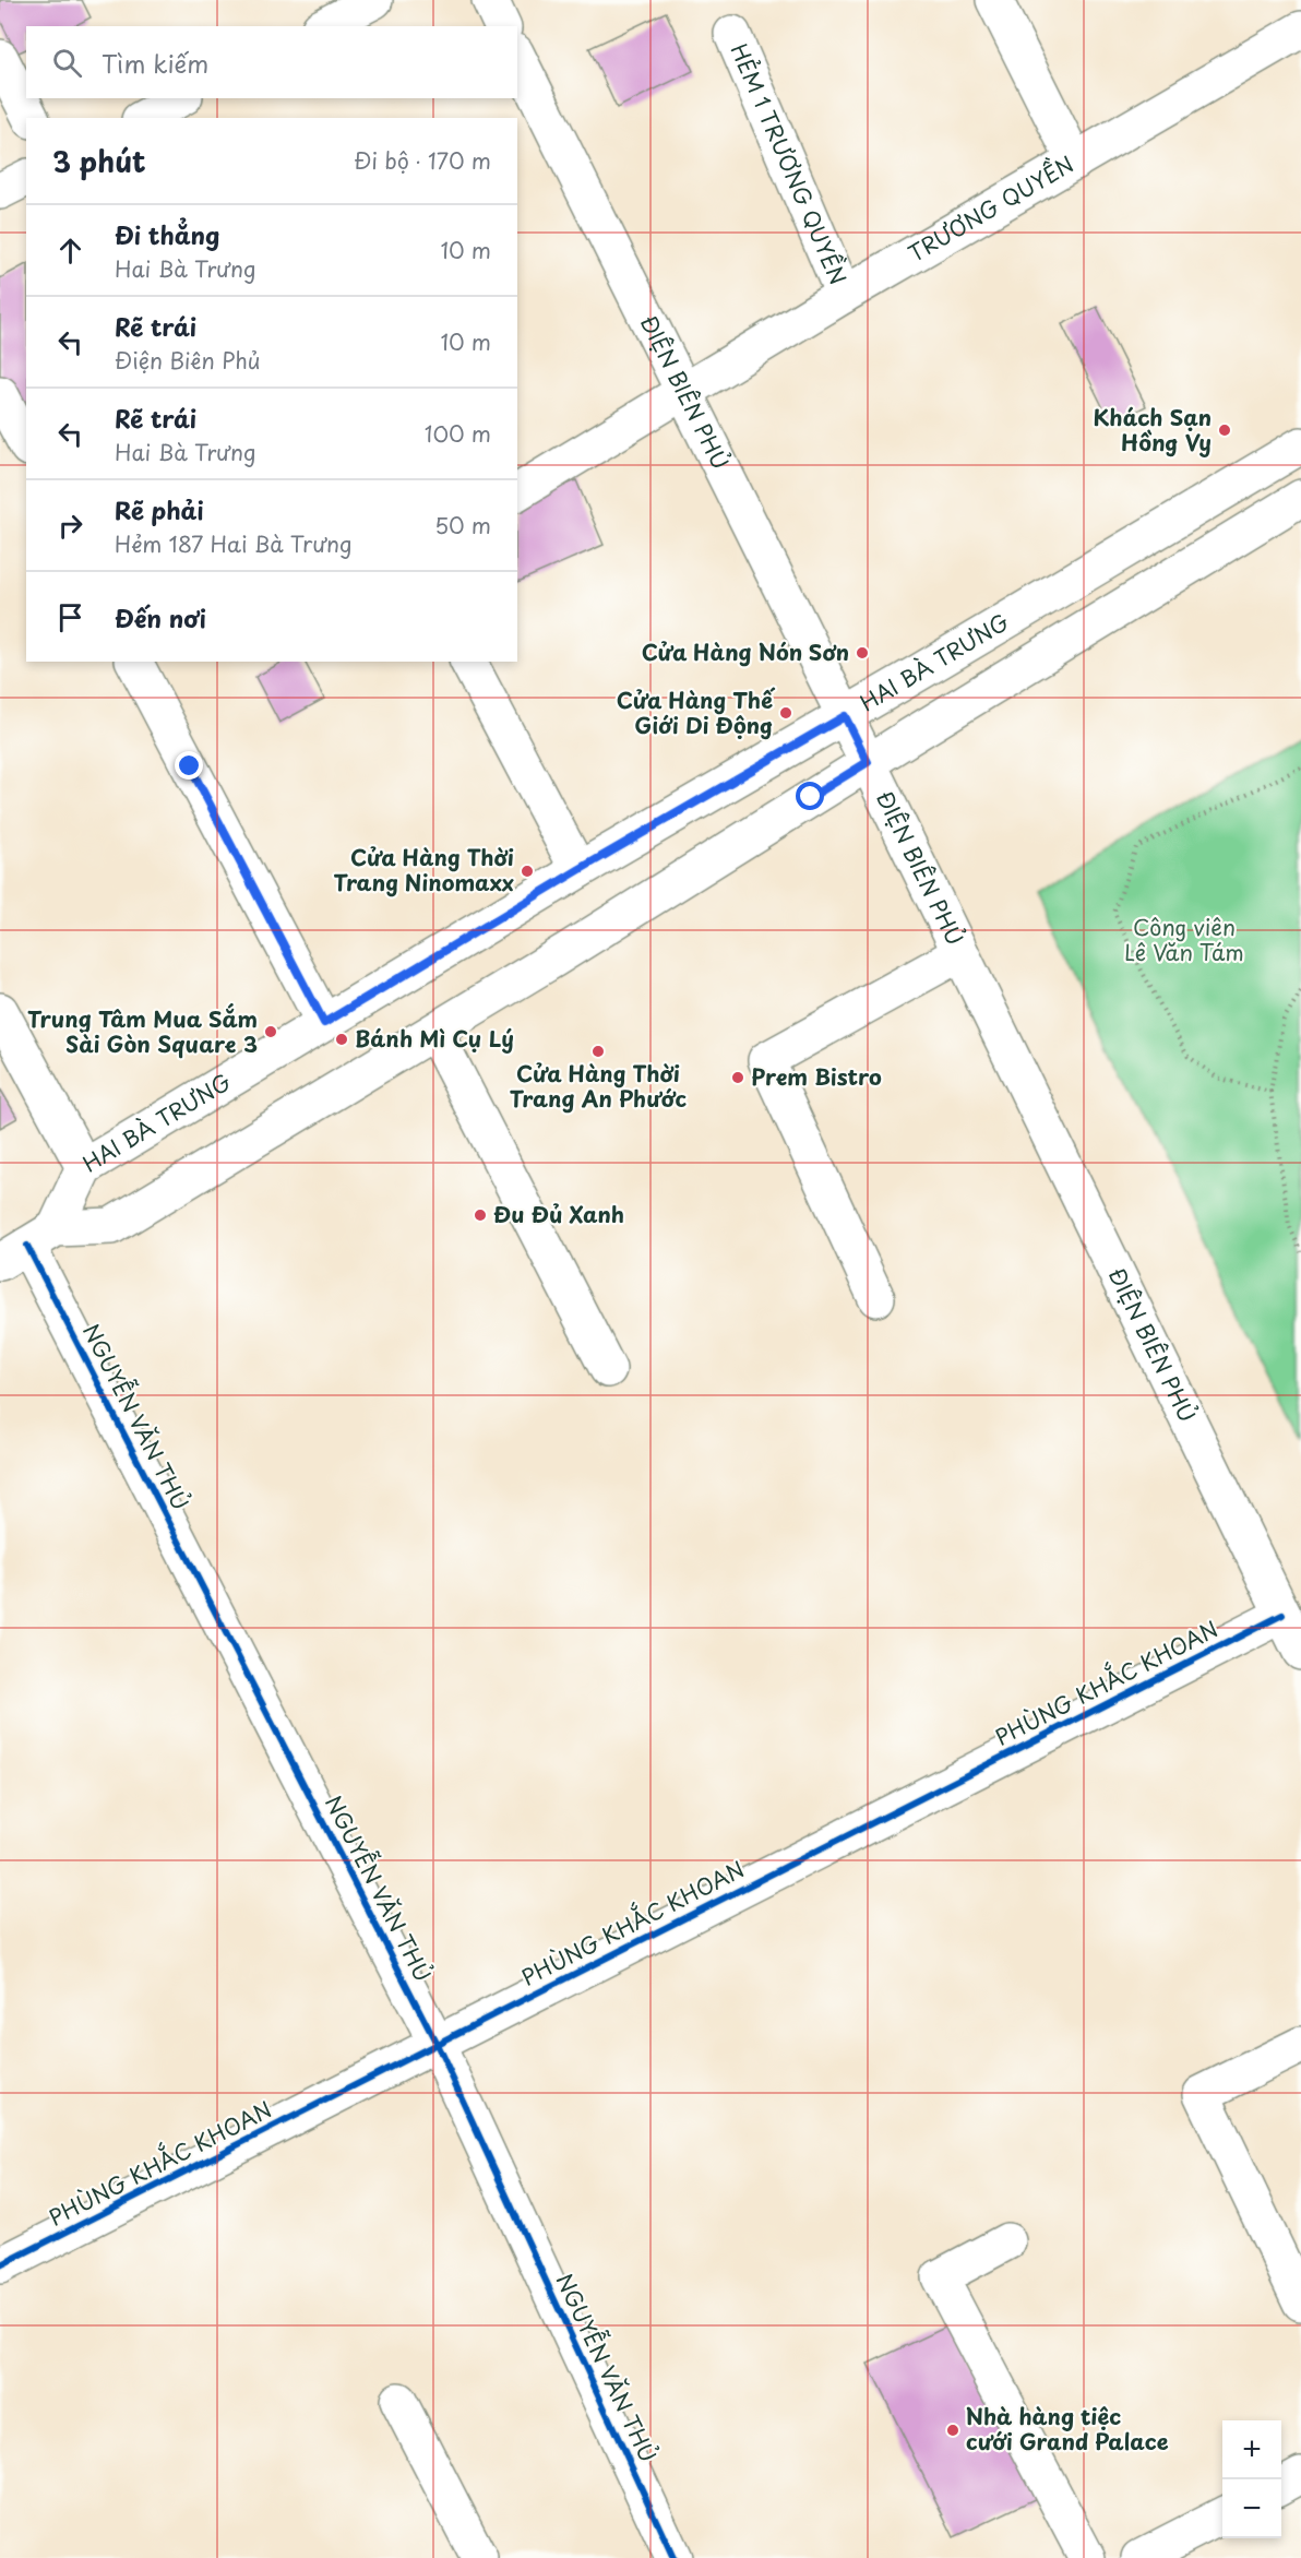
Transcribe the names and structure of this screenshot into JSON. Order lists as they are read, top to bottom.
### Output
{
  "streets": {
    "main road": [
      "HẺM 1 TRƯƠNG QUYỀN",
      "TRƯƠNG QUYỀN",
      "ĐIỆN BIÊN PHỦ",
      "HAI BÀ TRƯNG",
      "NGUYỄN VĂN THỦ",
      "PHÙNG KHẮC KHOAN"
    ]
  },
  "crossings": [
    ["HẺM 1 TRƯƠNG QUYỀN", "TRƯƠNG QUYỀN"],
    ["TRƯƠNG QUYỀN", "ĐIỆN BIÊN PHỦ"],
    ["ĐIỆN BIÊN PHỦ", "HAI BÀ TRƯNG"],
    ["ĐIỆN BIÊN PHỦ", "PHÙNG KHẮC KHOAN"],
    ["HAI BÀ TRƯNG", "NGUYỄN VĂN THỦ"],
    ["NGUYỄN VĂN THỦ", "PHÙNG KHẮC KHOAN"]
  ],
  "parks": ["Công viên Lê Văn Tám"],
  "places": [
    "Khách Sạn Hồng Vy",
    "Cửa Hàng Nón Sơn",
    "Cửa Hàng Thế Giới Di Động",
    "Cửa Hàng Thời Trang Ninomaxx",
    "Trung Tâm Mua Sắm Sài Gòn Square 3",
    "Bánh Mì Cụ Lý",
    "Cửa Hàng Thời Trang An Phước",
    "Prem Bistro",
    "Đu Đủ Xanh",
    "Nhà hàng tiệc cưới Grand Palace"
  ],
  "page": {
    "search": "Tìm kiếm",
    "heading": ["3 phút", "Đi bộ · 170 m"],
    "list": [
      ["Đi thẳng", "Hai Bà Trưng", "10 m"],
      ["Rẽ trái", "Điện Biên Phủ", "10 m"],
      ["Rẽ trái", "Hai Bà Trưng", "100 m"],
      ["Rẽ phải", "Hẻm 187 Hai Bà Trưng", "50 m"],
      "Đến nơi"
    ],
    "map_buttons": ["+", "−"]
  }
}
